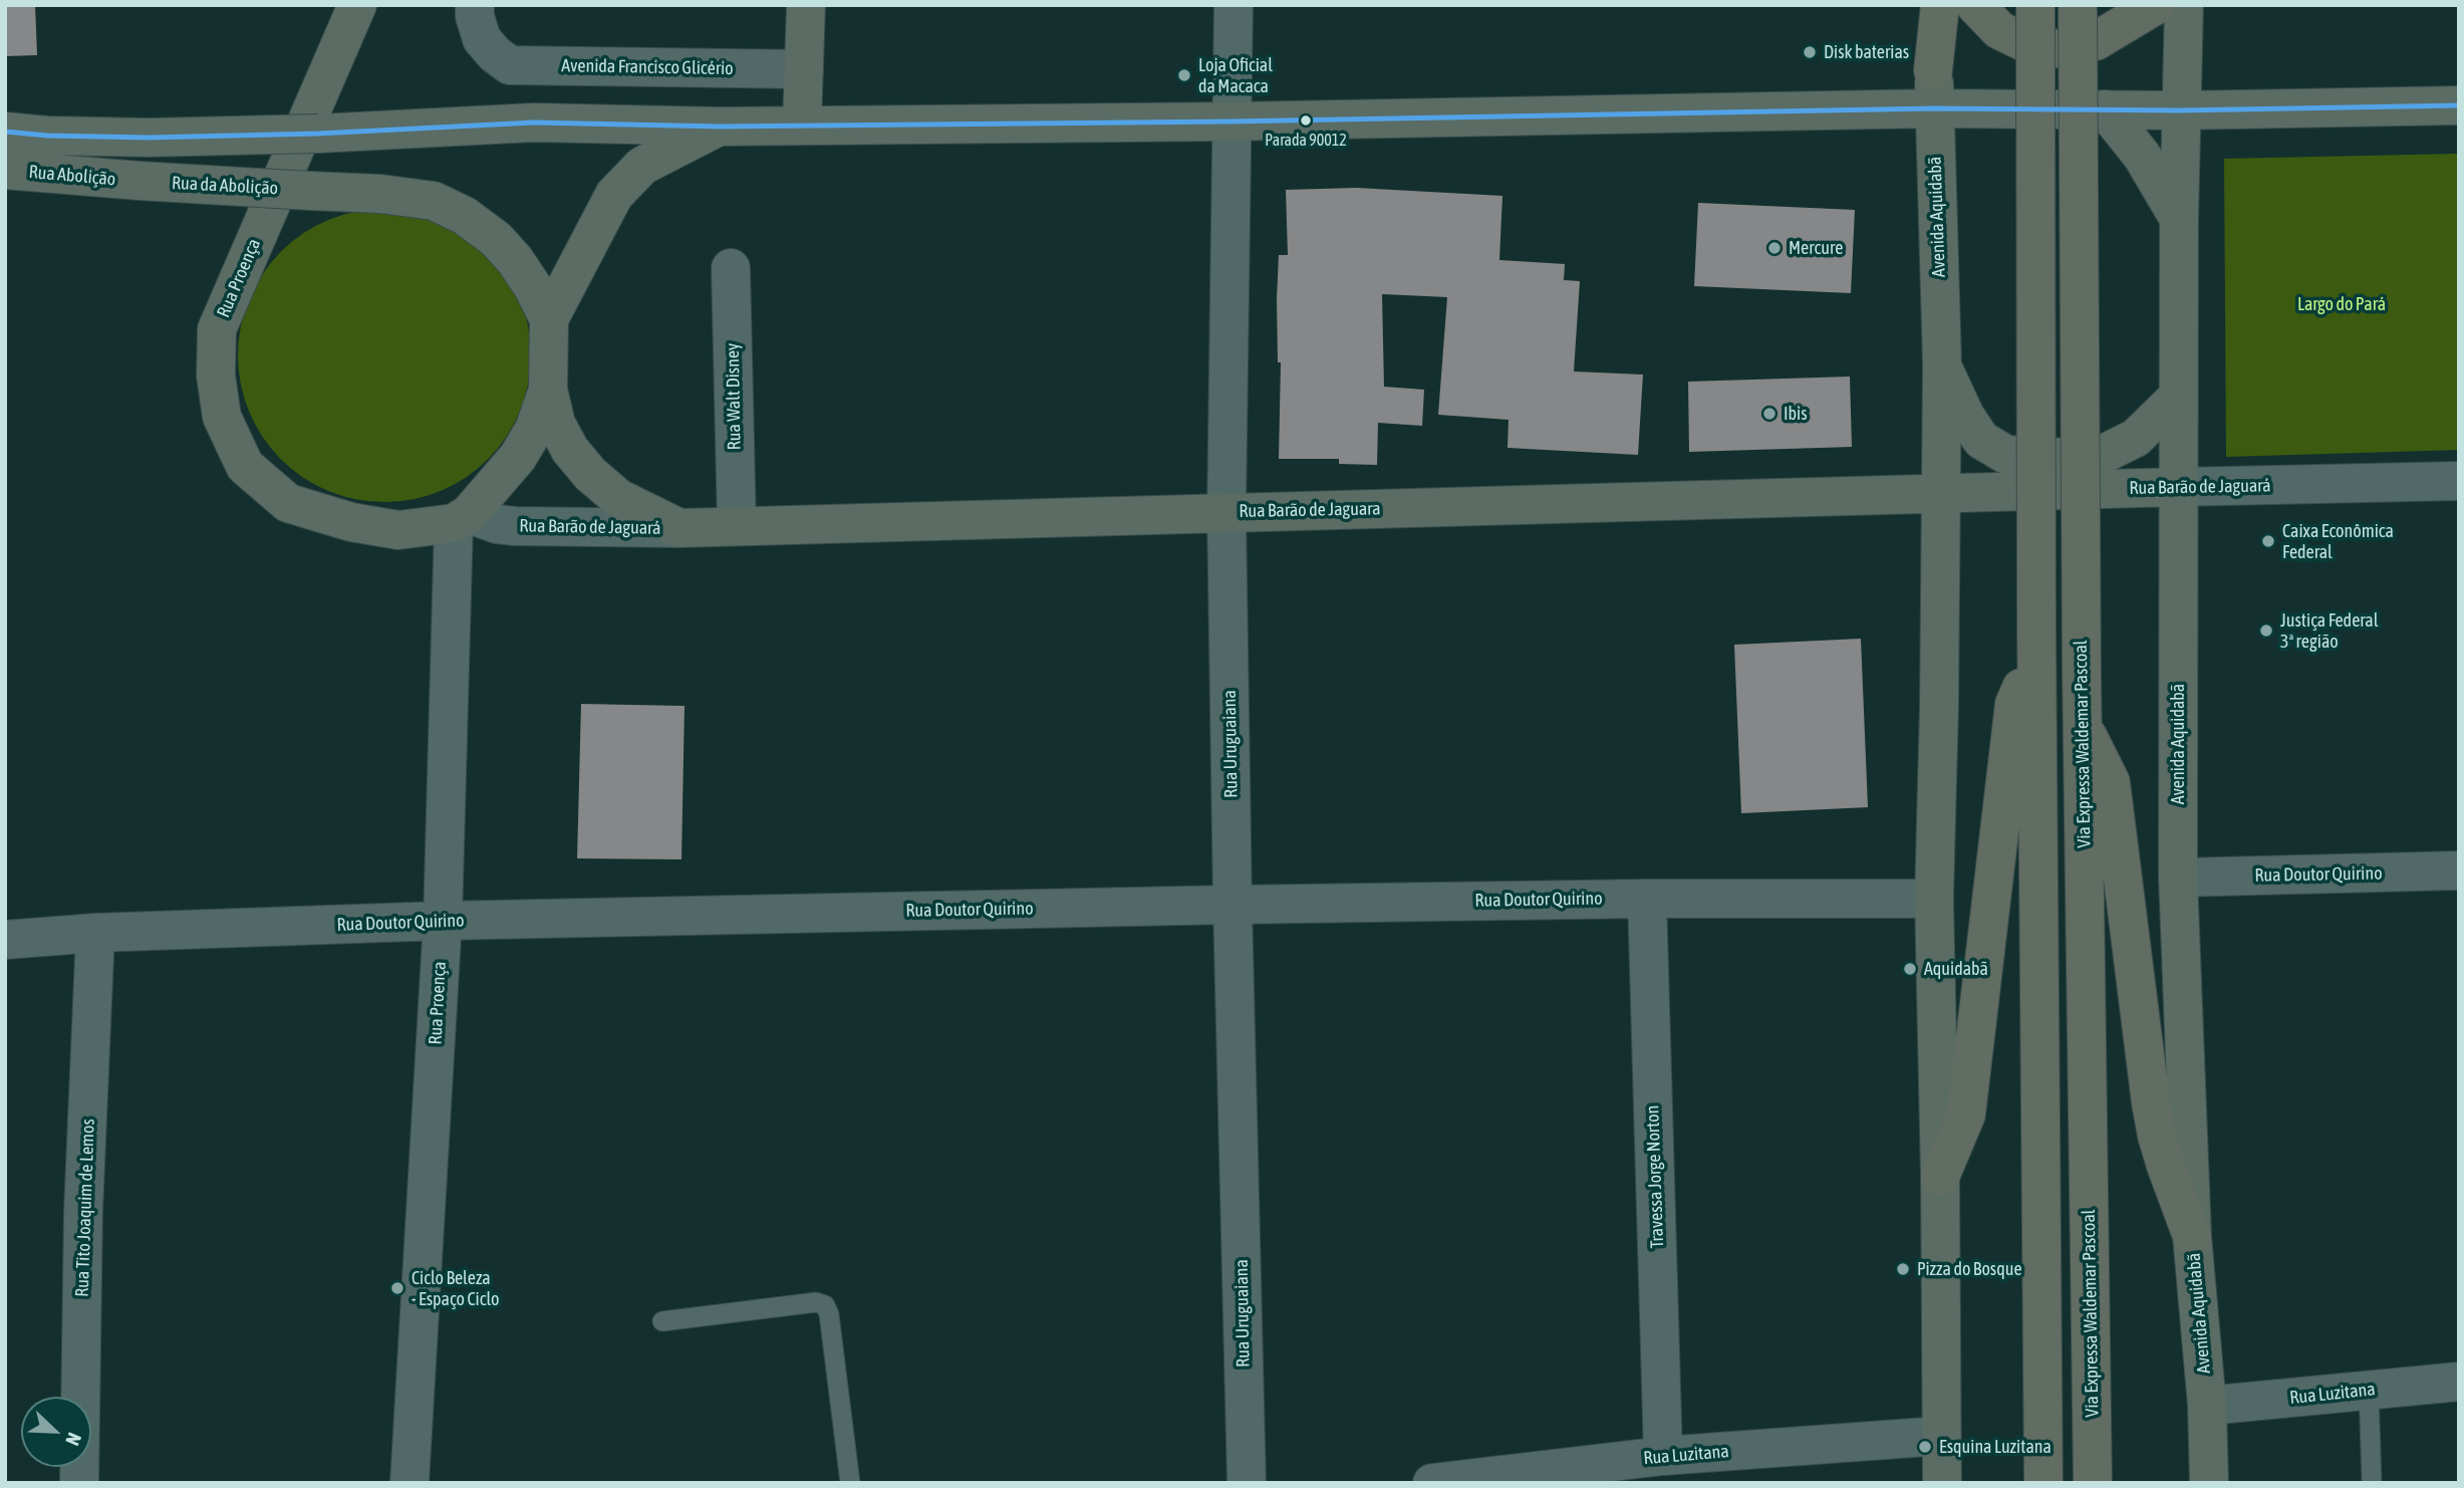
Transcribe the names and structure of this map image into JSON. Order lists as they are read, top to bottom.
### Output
{
  "streets": {
    "highway": ["Via Expressa Waldemar Pascoal"],
    "main road": [
      "Rua Abolição",
      "Rua da Abolição",
      "Avenida Aquidabã",
      "Rua Proença",
      "Rua Barão de Jaguará",
      "Rua Barão de Jaguara"
    ],
    "street": [
      "Avenida Francisco Glicério",
      "Rua Walt Disney",
      "Rua Uruguaiana",
      "Rua Doutor Quirino",
      "Travessa Jorge Norton",
      "Rua Tito Joaquim de Lemos",
      "Rua Luzitana"
    ]
  },
  "crossings": [
    ["Rua Abolição", "Rua da Abolição"],
    ["Avenida Aquidabã", "Rua Barão de Jaguará"],
    ["Avenida Aquidabã", "Rua Barão de Jaguara"],
    ["Avenida Aquidabã", "Rua Doutor Quirino"],
    ["Avenida Aquidabã", "Rua Luzitana"],
    ["Rua Proença", "Rua Barão de Jaguará"],
    ["Rua Proença", "Rua Doutor Quirino"],
    ["Rua Walt Disney", "Rua Barão de Jaguara"],
    ["Rua Barão de Jaguará", "Rua Barão de Jaguara"],
    ["Rua Barão de Jaguara", "Rua Uruguaiana"],
    ["Rua Uruguaiana", "Rua Doutor Quirino"],
    ["Rua Doutor Quirino", "Travessa Jorge Norton"],
    ["Rua Doutor Quirino", "Rua Tito Joaquim de Lemos"],
    ["Travessa Jorge Norton", "Rua Luzitana"]
  ],
  "parks": ["Largo do Pará"],
  "places": [
    "Disk baterias",
    "Loja Oficial da Macaca",
    "Parada 90012",
    "Mercure",
    "Ibis",
    "Caixa Econômica Federal",
    "Justiça Federal 3ª região",
    "Aquidabã",
    "Pizza do Bosque",
    "Ciclo Beleza - Espaço Ciclo",
    "Esquina Luzitana"
  ],
  "north": "bottom right"
}
